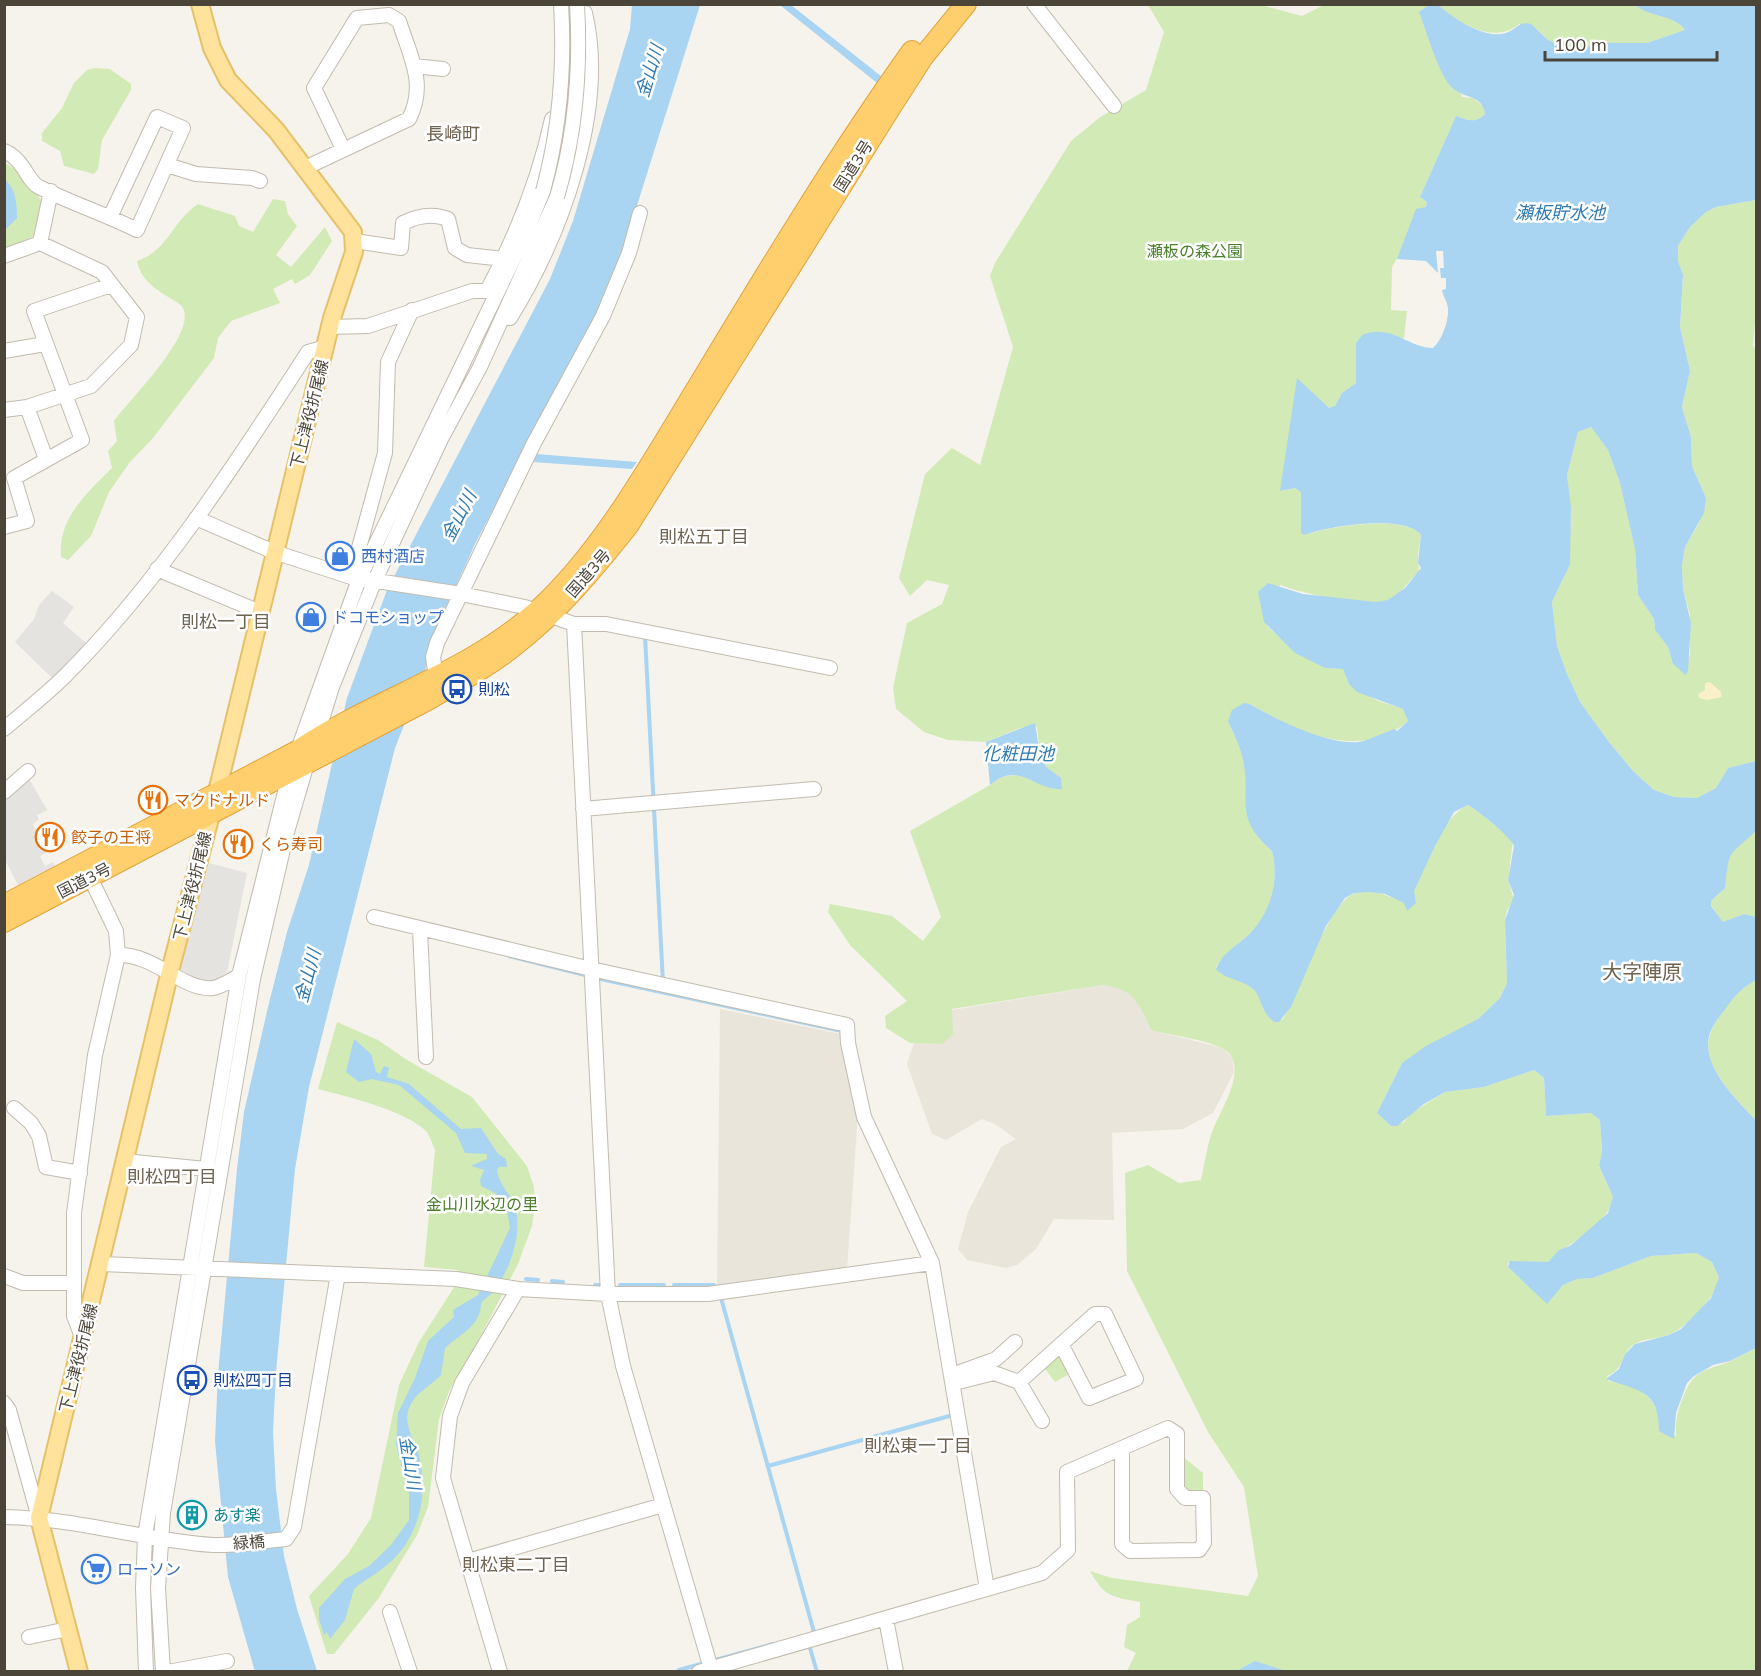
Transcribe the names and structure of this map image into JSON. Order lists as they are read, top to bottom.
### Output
{
  "streets": {
    "highway": ["国道3号"],
    "main road": ["下上津役折尾線"],
    "street": ["緑橋"]
  },
  "crossings": [
    ["国道3号", "下上津役折尾線"],
    ["下上津役折尾線", "緑橋"]
  ],
  "districts": [
    "長崎町",
    "則松五丁目",
    "則松一丁目",
    "大字陣原",
    "則松四丁目",
    "則松東一丁目",
    "則松東二丁目"
  ],
  "water": ["金山川", "瀬板貯水池", "化粧田池"],
  "parks": ["瀬板の森公園", "金山川水辺の里"],
  "places": {
    "shop": ["西村酒店", "ドコモショップ"],
    "bus stop": ["則松", "則松四丁目"],
    "restaurant": ["マクドナルド", "餃子の王将", "くら寿司"],
    "building": ["あす楽"],
    "supermarket": ["ローソン"]
  },
  "scale_bar": "100 m"
}
